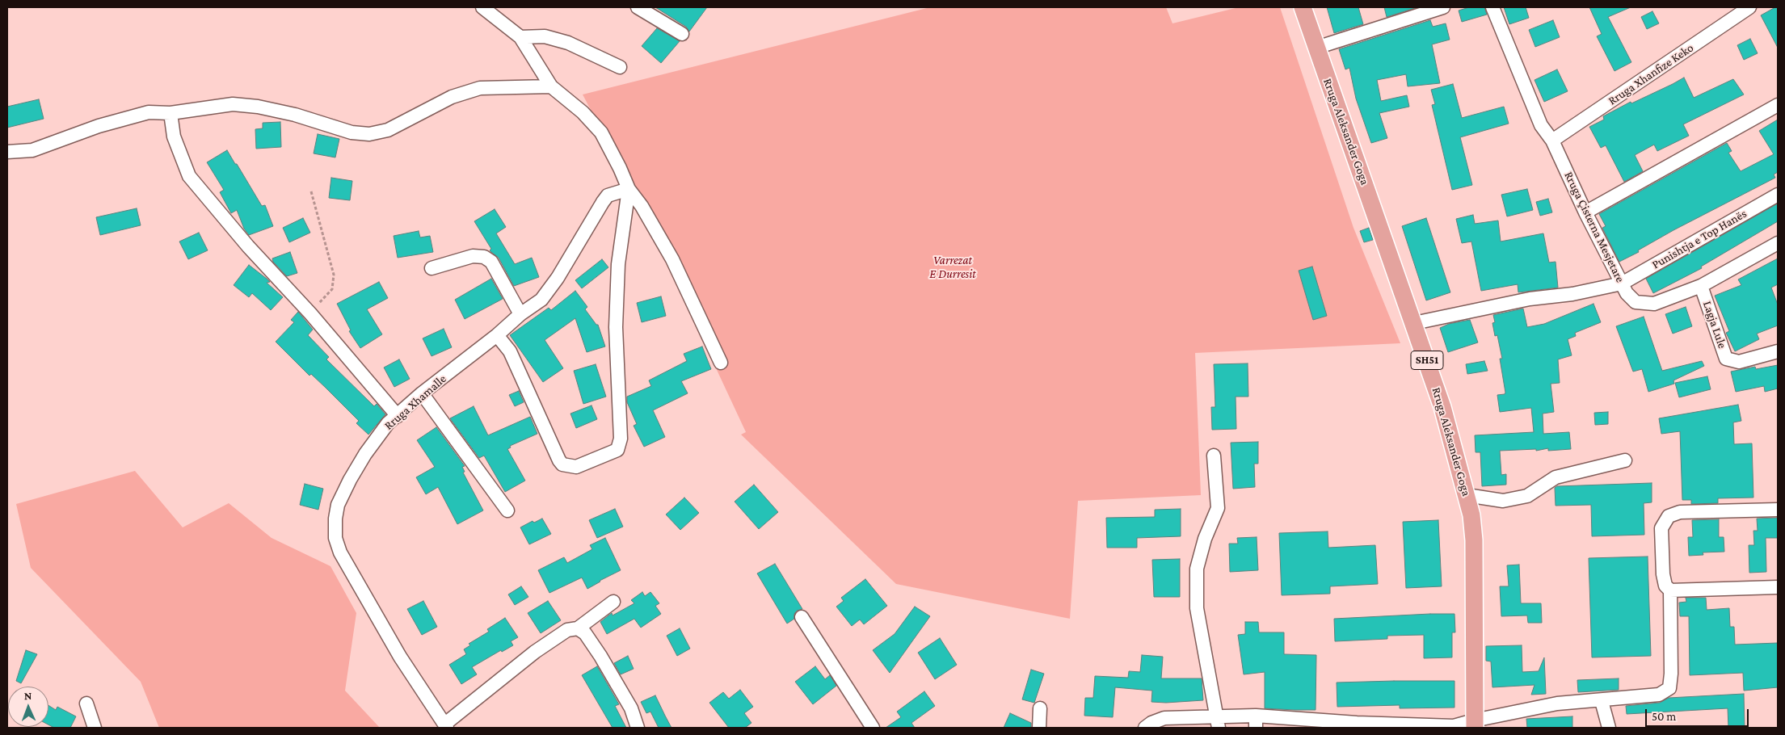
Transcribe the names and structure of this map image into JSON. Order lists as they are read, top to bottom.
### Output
{
  "streets": {
    "main road": ["Rruga Aleksander Goga", "SH51"],
    "street": [
      "Rruga Xhanfize Keko",
      "Rruga Çisterna Mesjetare",
      "Punishtja e Top Hanës",
      "Lagja Lule",
      "Rruga Xhamalle"
    ]
  },
  "crossings": [
    ["Rruga Xhanfize Keko", "Rruga Çisterna Mesjetare"],
    ["Rruga Aleksander Goga", "Punishtja e Top Hanës"],
    ["Rruga Çisterna Mesjetare", "Punishtja e Top Hanës"],
    ["Rruga Çisterna Mesjetare", "Lagja Lule"]
  ],
  "parks": ["Varrezat E Durresit"],
  "scale_bar": "50 m",
  "north": "top"
}
